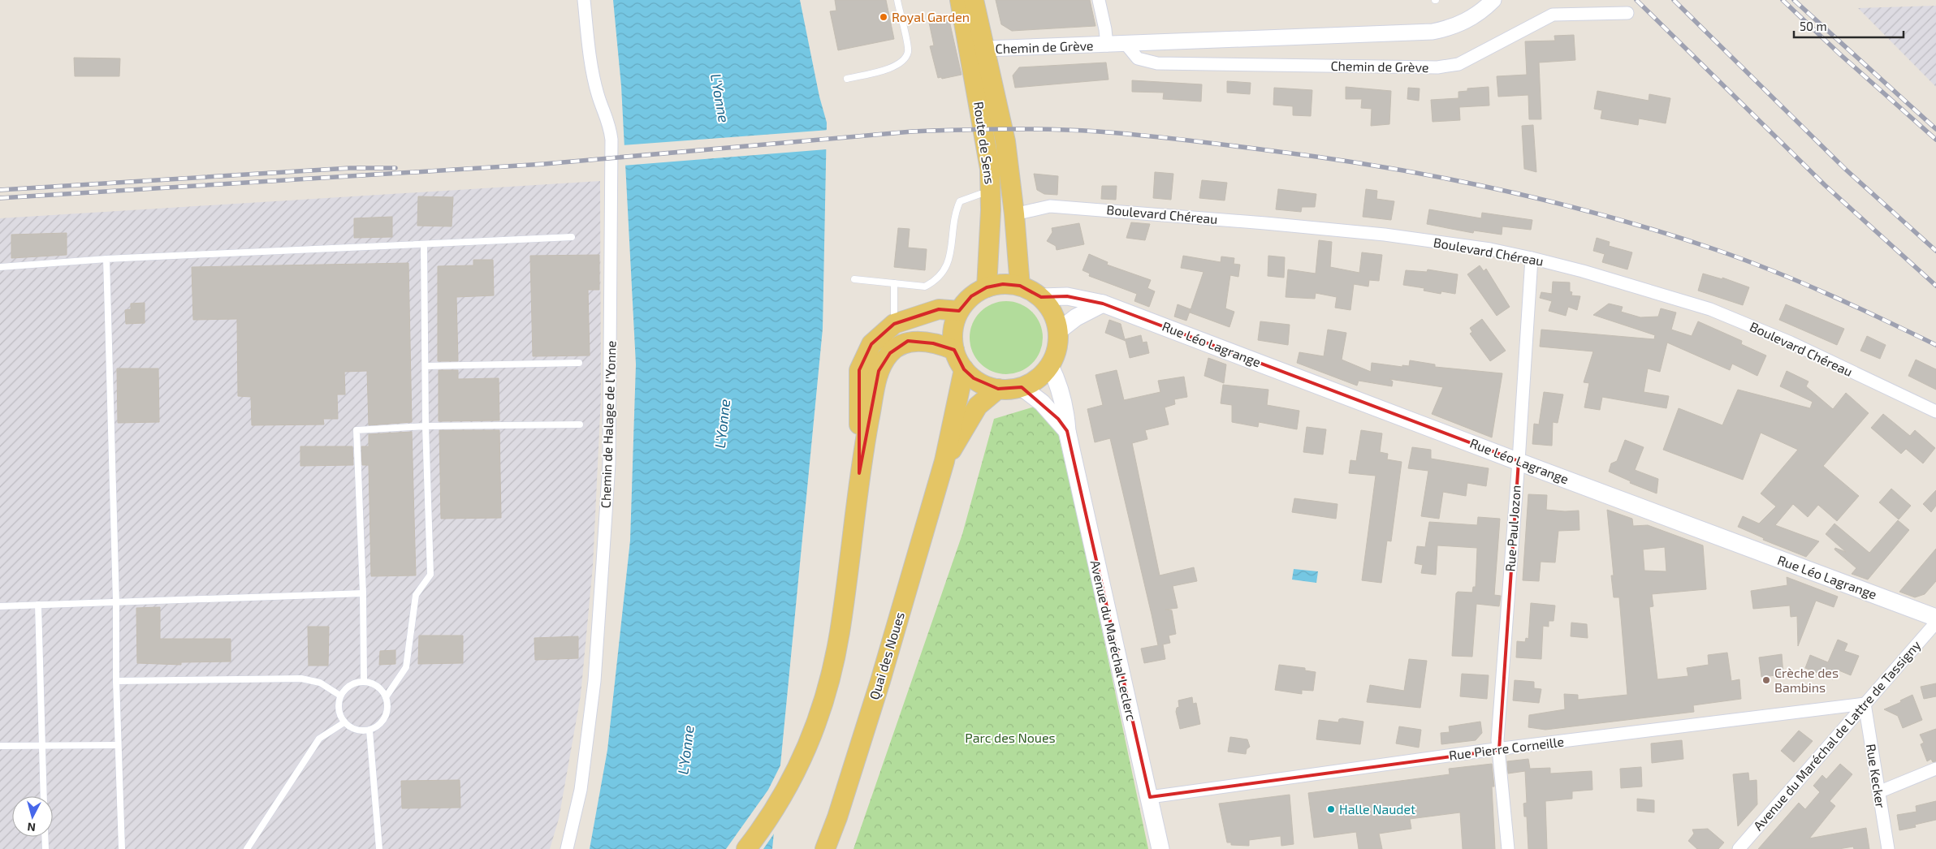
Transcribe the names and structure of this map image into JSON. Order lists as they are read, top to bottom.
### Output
{
  "streets": {
    "main road": [
      "Route de Sens",
      "Rue Léo Lagrange",
      "Avenue du Maréchal Leclerc",
      "Quai des Noues"
    ],
    "street": [
      "Chemin de Grève",
      "Boulevard Chéreau",
      "Chemin de Halage de l'Yonne",
      "Rue Paul Jozon",
      "Avenue du Maréchal de Lattre de Tassigny",
      "Rue Pierre Corneille",
      "Rue Kecker"
    ]
  },
  "crossings": [
    ["Chemin de Grève", "Route de Sens"],
    ["Route de Sens", "Boulevard Chéreau"],
    ["Route de Sens", "Rue Léo Lagrange"],
    ["Route de Sens", "Avenue du Maréchal Leclerc"],
    ["Boulevard Chéreau", "Rue Paul Jozon"],
    ["Rue Léo Lagrange", "Rue Paul Jozon"],
    ["Rue Léo Lagrange", "Avenue du Maréchal Leclerc"],
    ["Rue Paul Jozon", "Rue Pierre Corneille"],
    ["Avenue du Maréchal Leclerc", "Rue Pierre Corneille"],
    ["Avenue du Maréchal de Lattre de Tassigny", "Rue Pierre Corneille"],
    ["Avenue du Maréchal de Lattre de Tassigny", "Rue Kecker"],
    ["Rue Pierre Corneille", "Rue Kecker"]
  ],
  "water": ["L'Yonne"],
  "parks": ["Parc des Noues"],
  "places": ["Royal Garden", "Crèche des Bambins", "Halle Naudet"],
  "scale_bar": "50 m",
  "north": "bottom"
}
